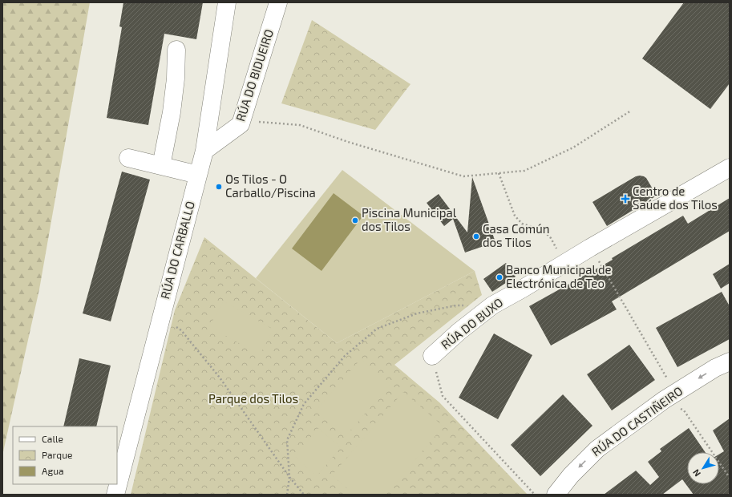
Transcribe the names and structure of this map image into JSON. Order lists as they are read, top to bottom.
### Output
{
  "streets": {
    "street": [
      "RÚA DO BIDUEIRO",
      "RÚA DO CARBALLO",
      "RÚA DO BUXO",
      "RÚA DO CASTIÑEIRO"
    ]
  },
  "crossings": [
    ["RÚA DO BIDUEIRO", "RÚA DO CARBALLO"]
  ],
  "one_way": ["RÚA DO CASTIÑEIRO"],
  "parks": ["Parque dos Tilos"],
  "places": {
    "other": [
      "Os Tilos - O Carballo/Piscina",
      "Piscina Municipal dos Tilos",
      "Casa Común dos Tilos",
      "Banco Municipal de Electrónica de Teo"
    ],
    "health": ["Centro de Saúde dos Tilos"]
  },
  "legend": ["Calle", "Parque", "Agua"],
  "north": "bottom left"
}
